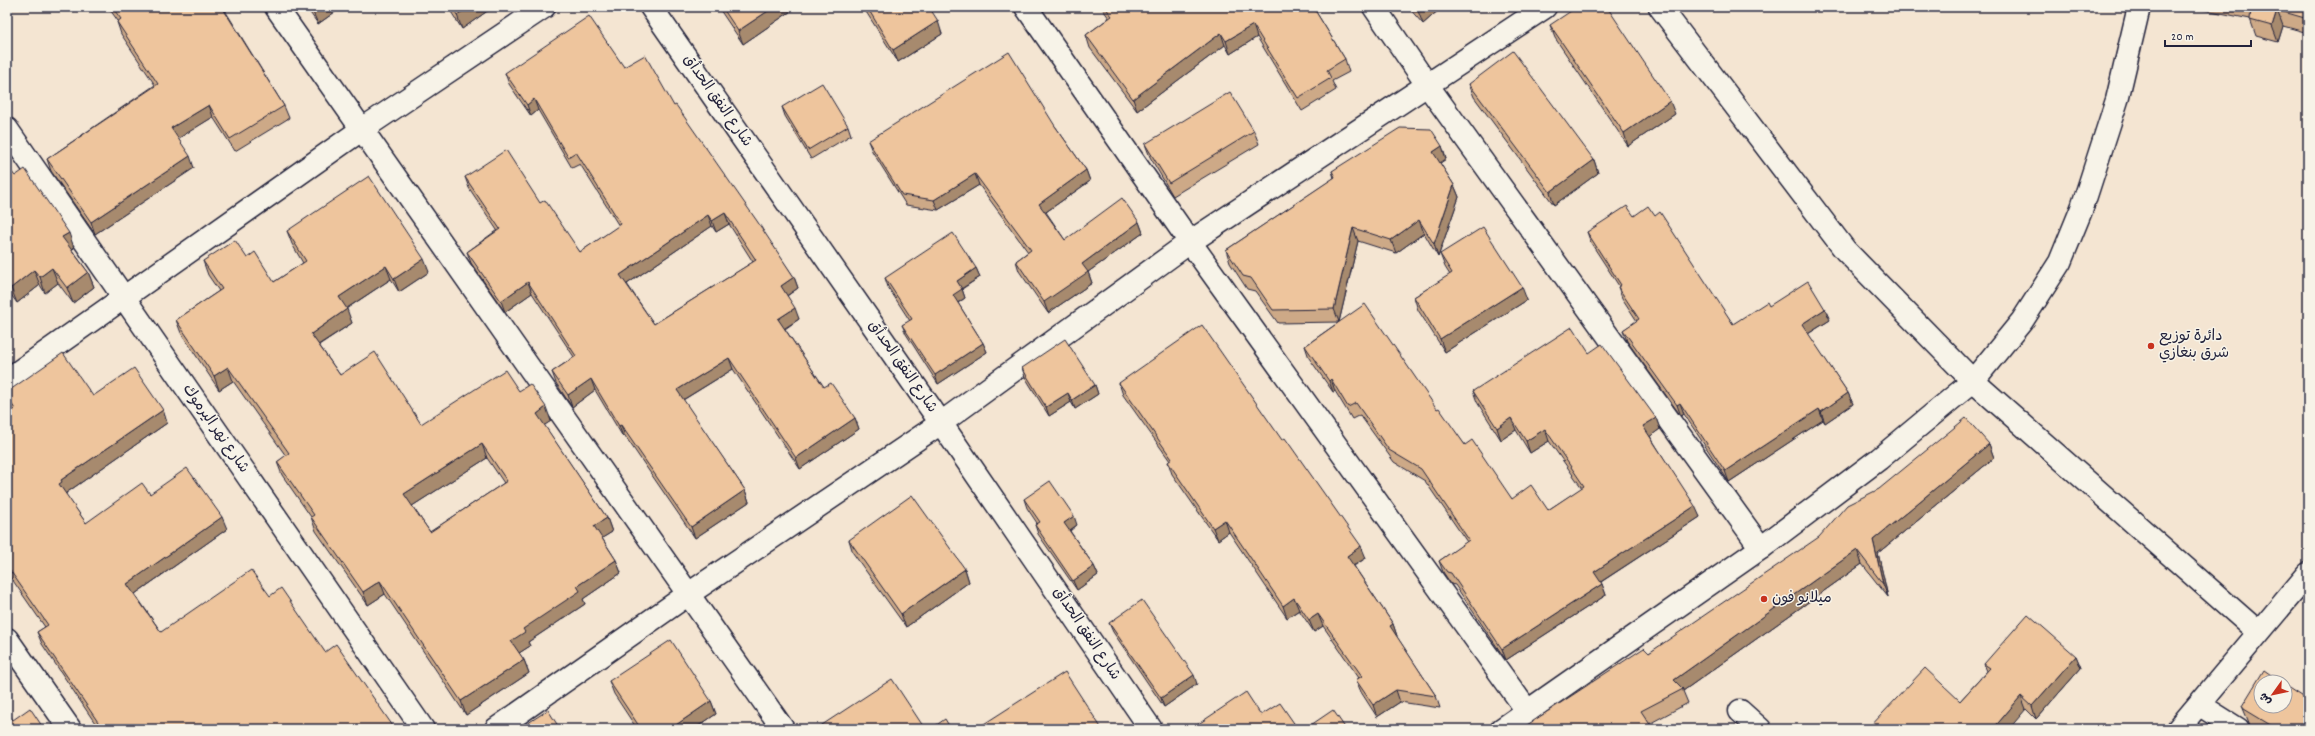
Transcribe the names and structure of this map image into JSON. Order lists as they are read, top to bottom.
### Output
{
  "streets": {
    "street": ["شارع النفق الحدأق", "شارع نهر اليرموك"]
  },
  "places": ["دائرة توزيع شرق بنغازي", "ميلانو فون"],
  "scale_bar": "20 m",
  "north": "bottom left"
}
